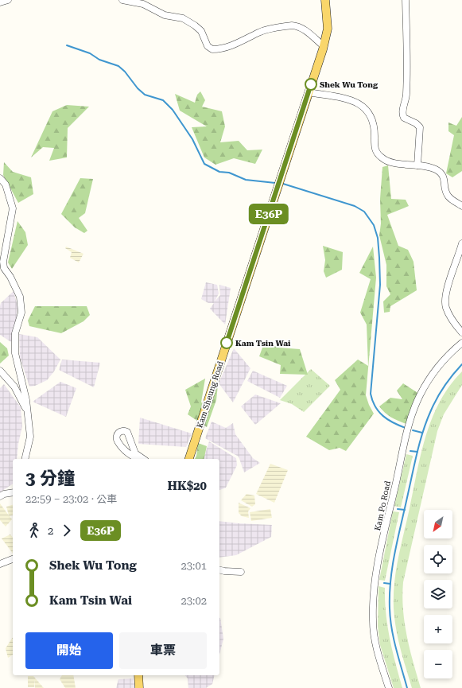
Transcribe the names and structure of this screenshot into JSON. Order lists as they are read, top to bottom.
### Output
{
  "streets": {
    "main road": ["Kam Sheung Road"],
    "street": ["Kam Po Road"]
  },
  "places": ["Shek Wu Tong", "Kam Tsin Wai"],
  "lines": ["bus line E36P"],
  "north": "bottom left",
  "page": {
    "on_map": "E36P",
    "heading": ["3 分鐘", "22:59 – 23:02 · 公車", "HK$20"],
    "map_buttons": ["+", "−"],
    "legs": ["2", "E36P"],
    "list": [
      {
        "name": "Shek Wu Tong",
        "value": "23:01"
      },
      {
        "name": "Kam Tsin Wai",
        "value": "23:02"
      }
    ],
    "buttons": ["開始", "車票"]
  }
}
